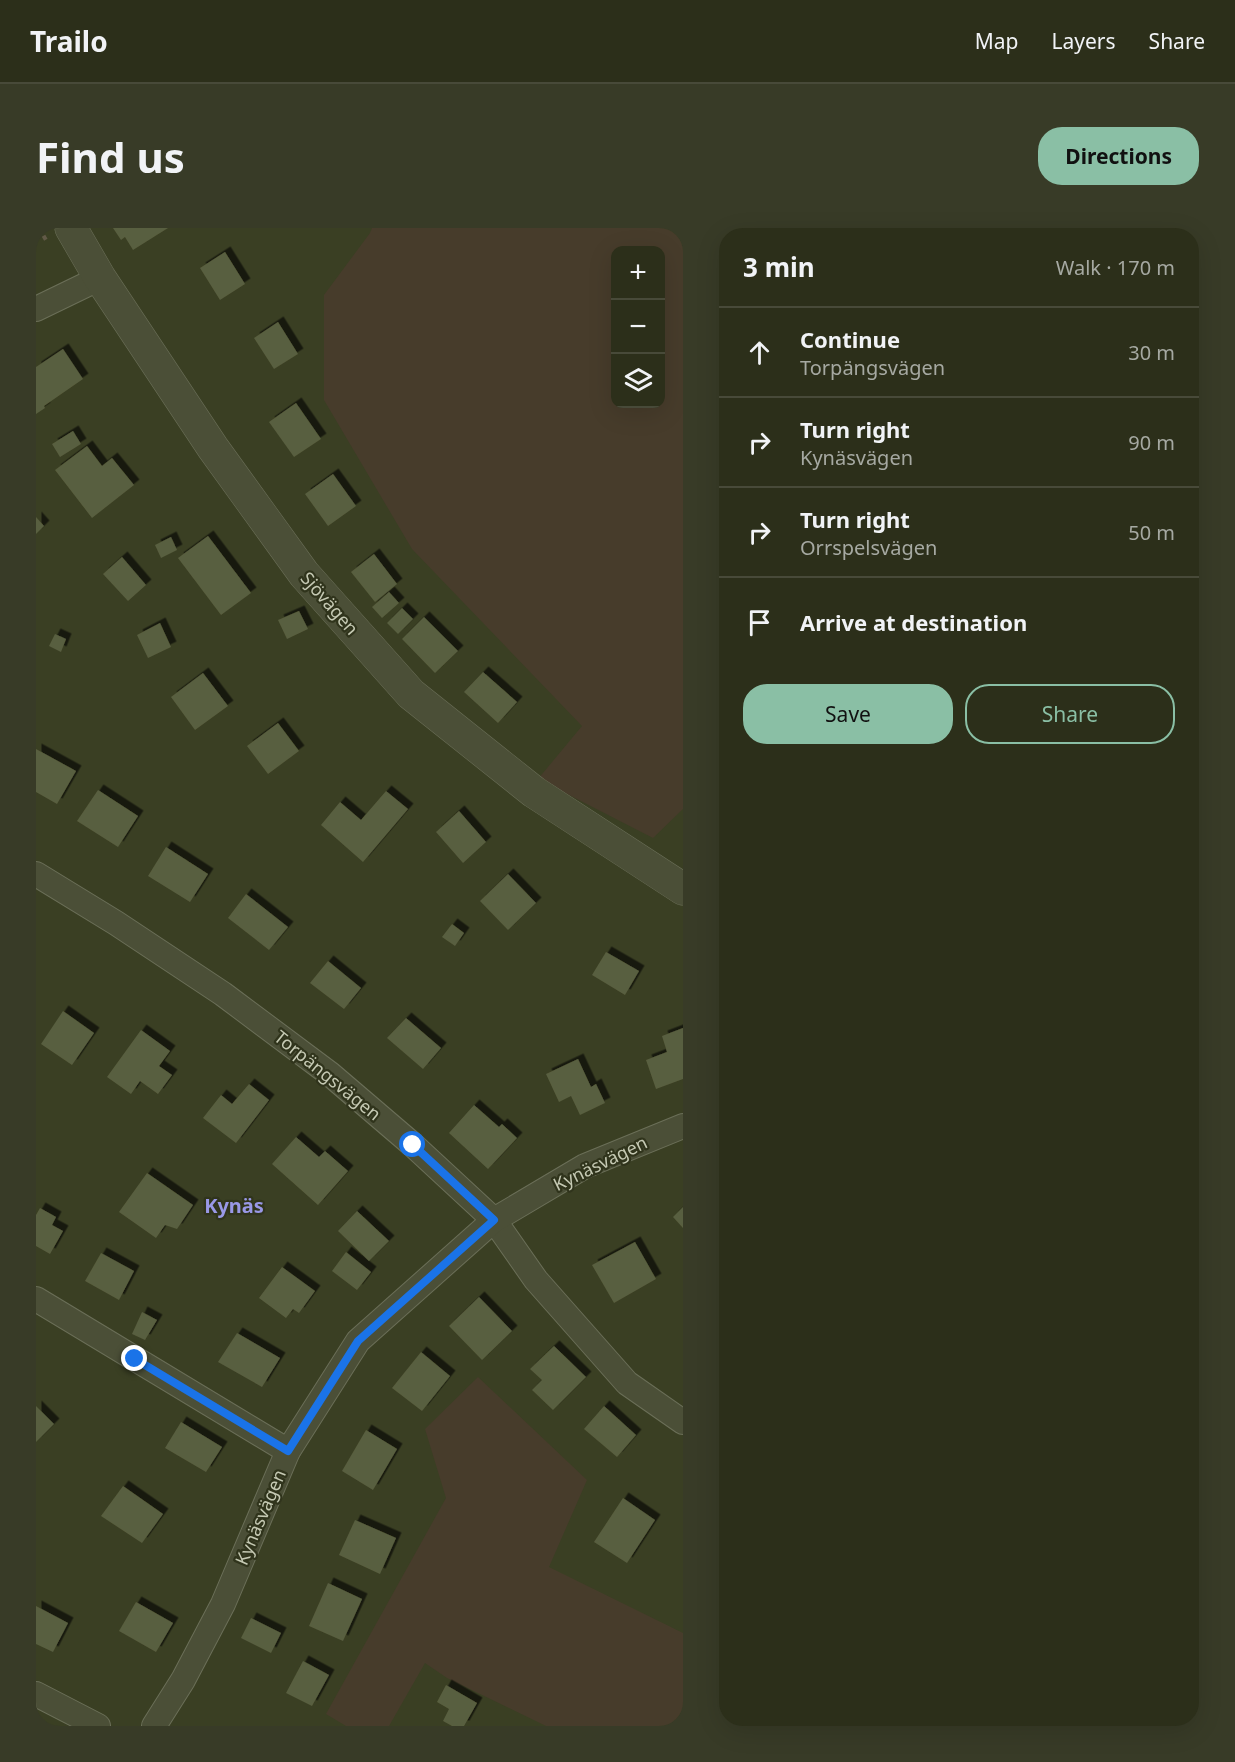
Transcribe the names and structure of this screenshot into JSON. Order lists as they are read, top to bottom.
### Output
{
  "streets": {
    "street": ["Sjövägen", "Torpängsvägen", "Kynäsvägen"]
  },
  "crossings": [
    ["Torpängsvägen", "Kynäsvägen"]
  ],
  "districts": ["Kynäs"],
  "page": {
    "header": "Trailo",
    "nav": ["Map", "Layers", "Share"],
    "buttons": [
      "Directions",
      ["Save", "Share"]
    ],
    "title": "Find us",
    "heading": ["3 min", "Walk · 170 m"],
    "map_buttons": ["+", "−"],
    "list": [
      ["Continue", "Torpängsvägen", "30 m"],
      ["Turn right", "Kynäsvägen", "90 m"],
      ["Turn right", "Orrspelsvägen", "50 m"],
      "Arrive at destination"
    ]
  }
}
